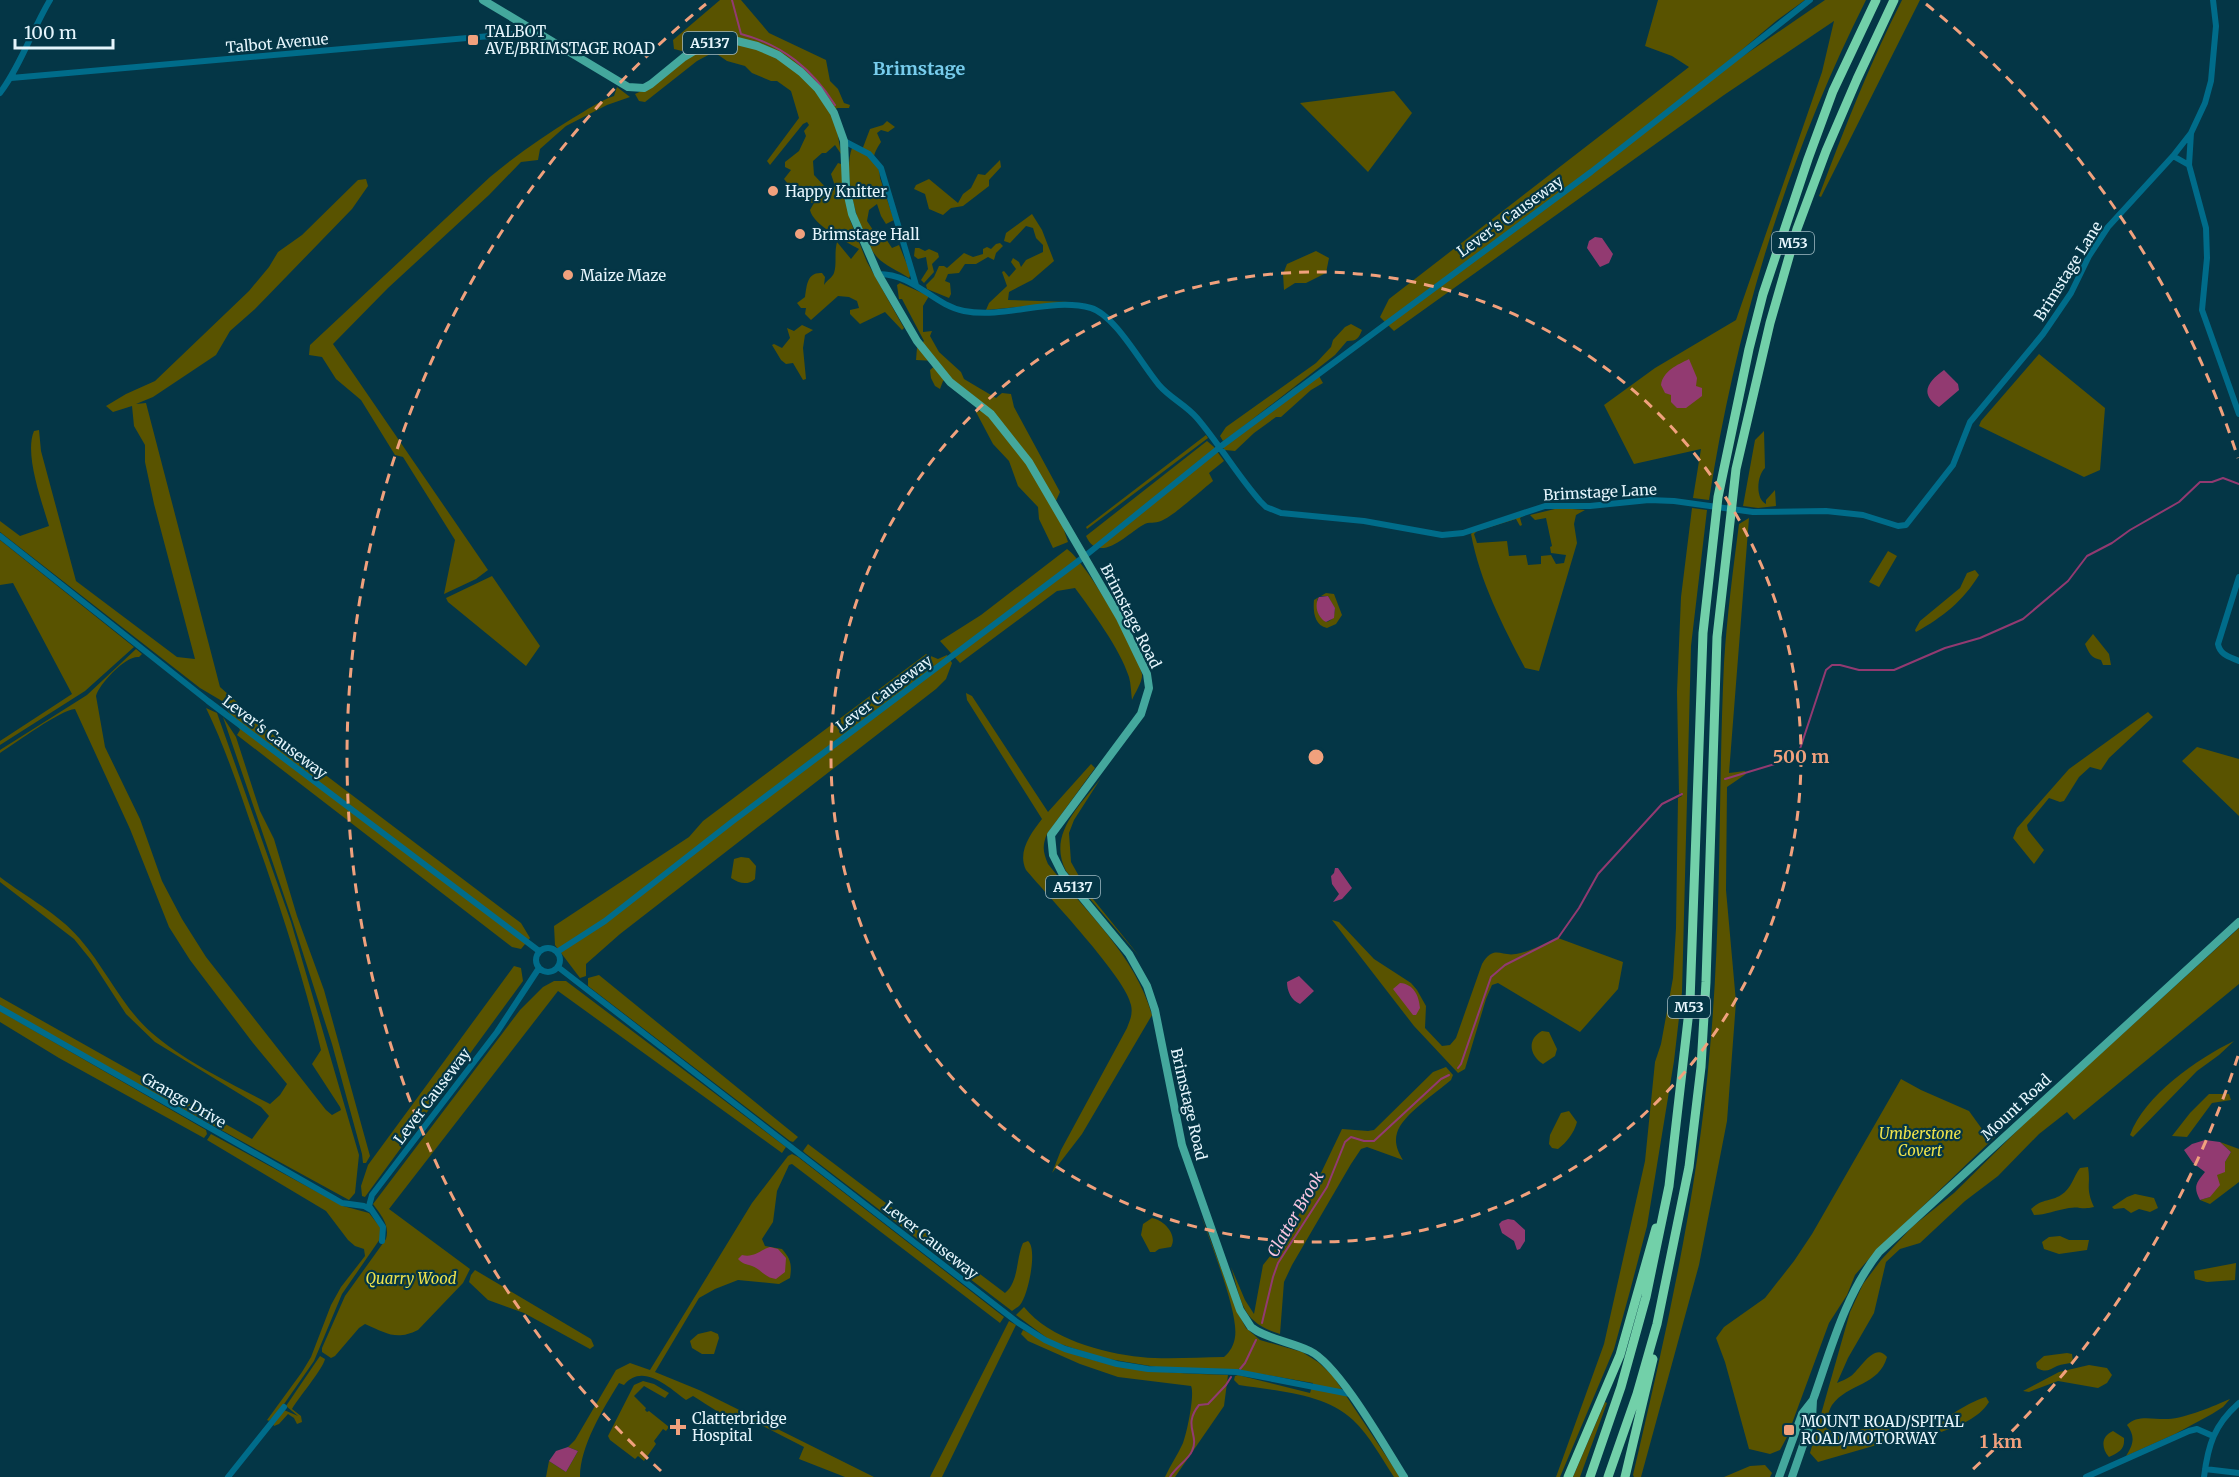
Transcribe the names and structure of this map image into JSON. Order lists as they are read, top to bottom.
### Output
{
  "streets": {
    "highway": ["M53"],
    "main road": ["A5137", "Brimstage Road", "Mount Road"],
    "street": [
      "Talbot Avenue",
      "Lever's Causeway",
      "Brimstage Lane",
      "Lever Causeway",
      "Grange Drive"
    ]
  },
  "crossings": [
    ["Talbot Avenue", "Brimstage Road"],
    ["Lever's Causeway", "Brimstage Lane"],
    ["Lever's Causeway", "Lever Causeway"],
    ["Brimstage Lane", "Brimstage Road"],
    ["Brimstage Lane", "Lever Causeway"],
    ["Brimstage Road", "Lever Causeway"],
    ["Lever Causeway", "Grange Drive"]
  ],
  "districts": ["Brimstage"],
  "water": ["Clatter Brook"],
  "parks": ["Umberstone Covert", "Quarry Wood"],
  "places": {
    "transit": ["TALBOT AVE/BRIMSTAGE ROAD", "MOUNT ROAD/SPITAL ROAD/MOTORWAY"],
    "other": ["Happy Knitter", "Brimstage Hall", "Maize Maze"],
    "health": ["Clatterbridge Hospital"]
  },
  "scale_bar": "100 m",
  "rings": ["500 m", "1 km"]
}
